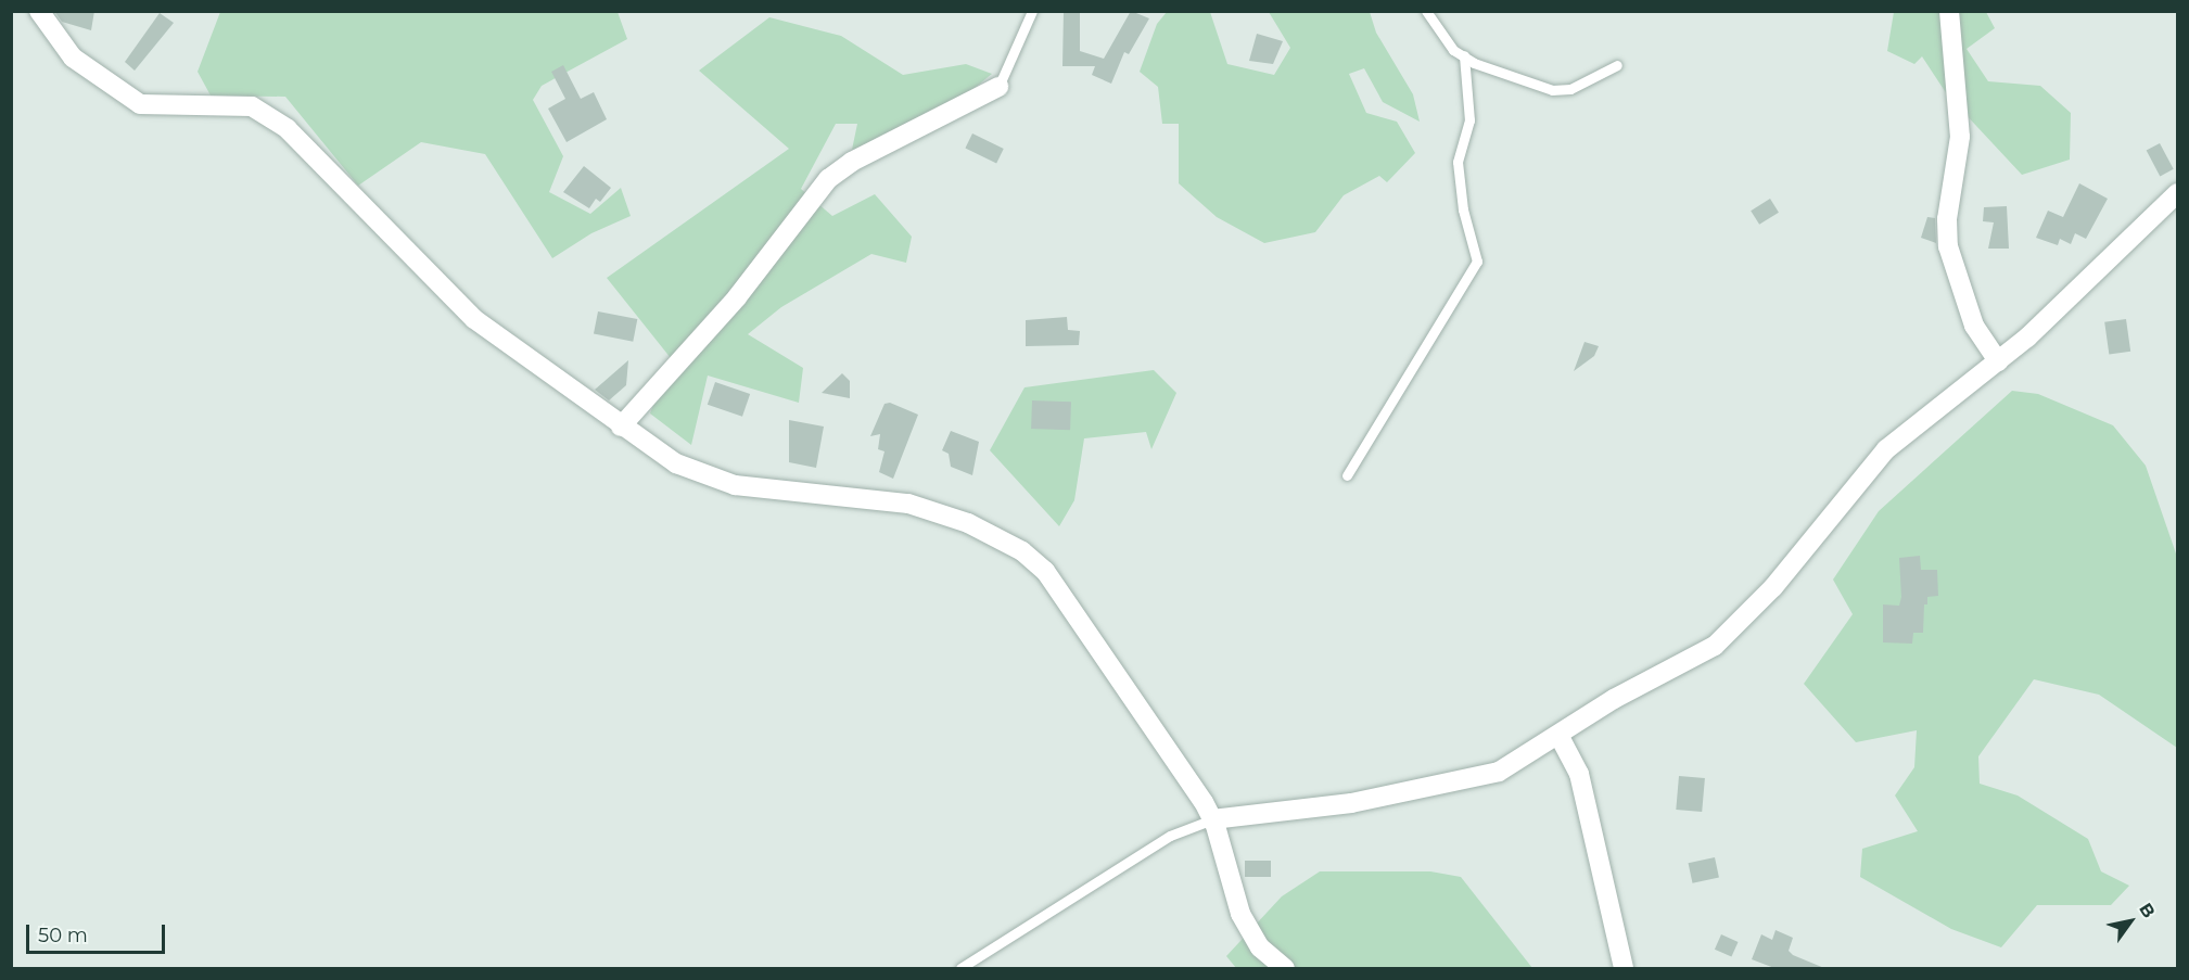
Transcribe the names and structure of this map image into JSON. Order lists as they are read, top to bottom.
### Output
{
  "scale_bar": "50 m",
  "north": "top right"
}
